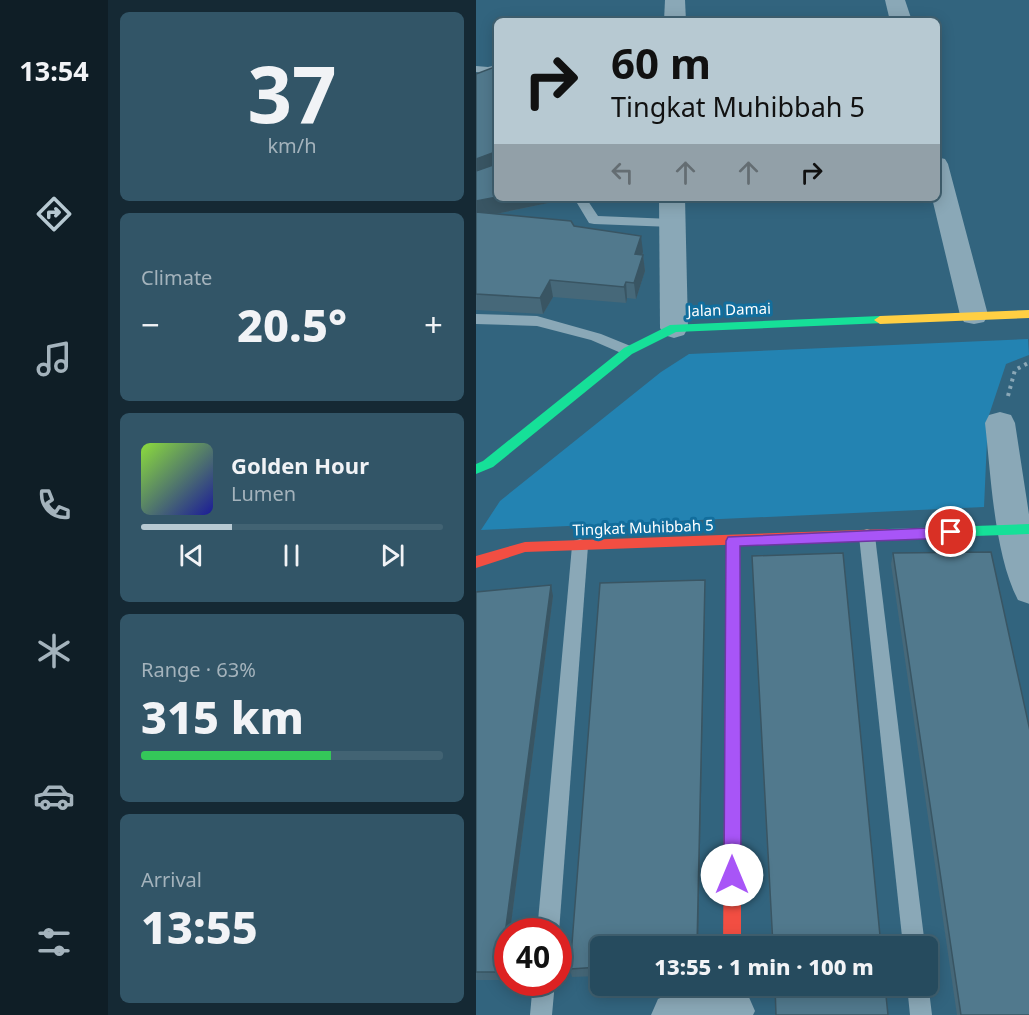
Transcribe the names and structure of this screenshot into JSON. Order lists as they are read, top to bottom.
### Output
{
  "streets": {
    "street": ["Jalan Damai", "Tingkat Muhibbah 5"]
  },
  "page": {
    "tabs": "13:54",
    "tile": [
      ["37", "km/h"],
      "Climate",
      ["Range · 63%", "315 km"],
      ["Arrival", "13:55"]
    ],
    "turn": ["60 m", "Tingkat Muhibbah 5"],
    "heat": ["−", "20.5°", "+"],
    "song": ["Golden Hour", "Lumen"],
    "limit": "40",
    "trip": "13:55 · 1 min · 100 m"
  }
}
